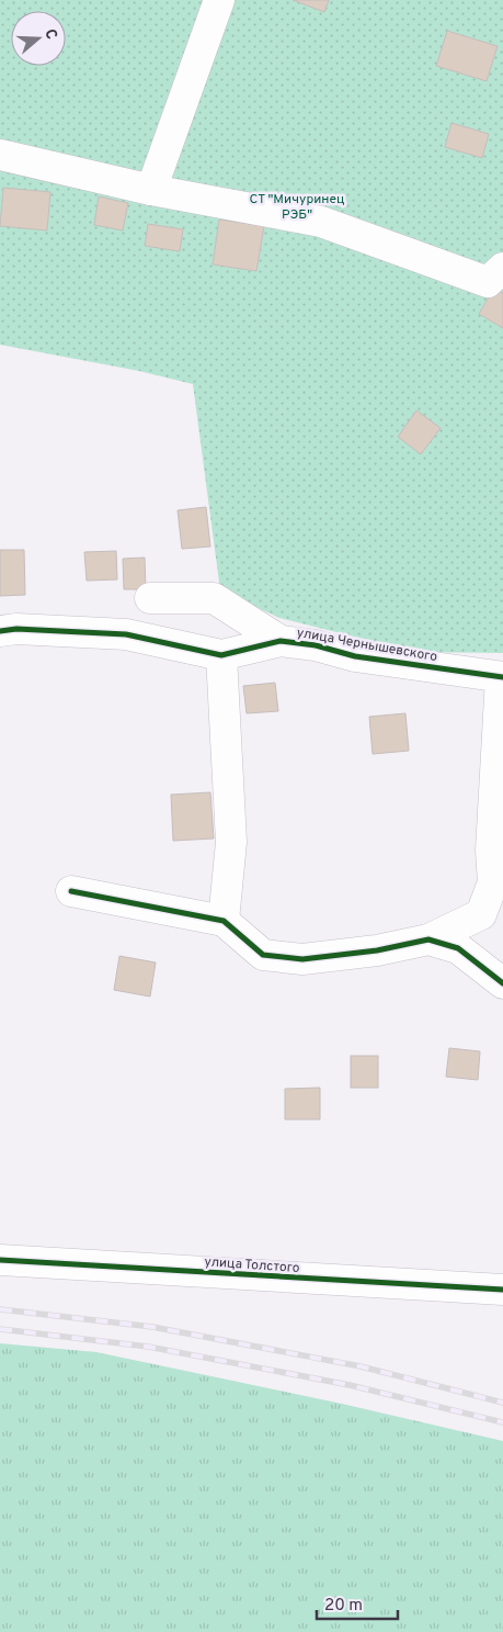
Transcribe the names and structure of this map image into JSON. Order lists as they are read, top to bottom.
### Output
{
  "streets": {
    "street": ["улица Чернышевского", "улица Толстого"]
  },
  "parks": ["СТ \"Мичуринец РЭБ\""],
  "scale_bar": "20 m",
  "north": "right"
}
